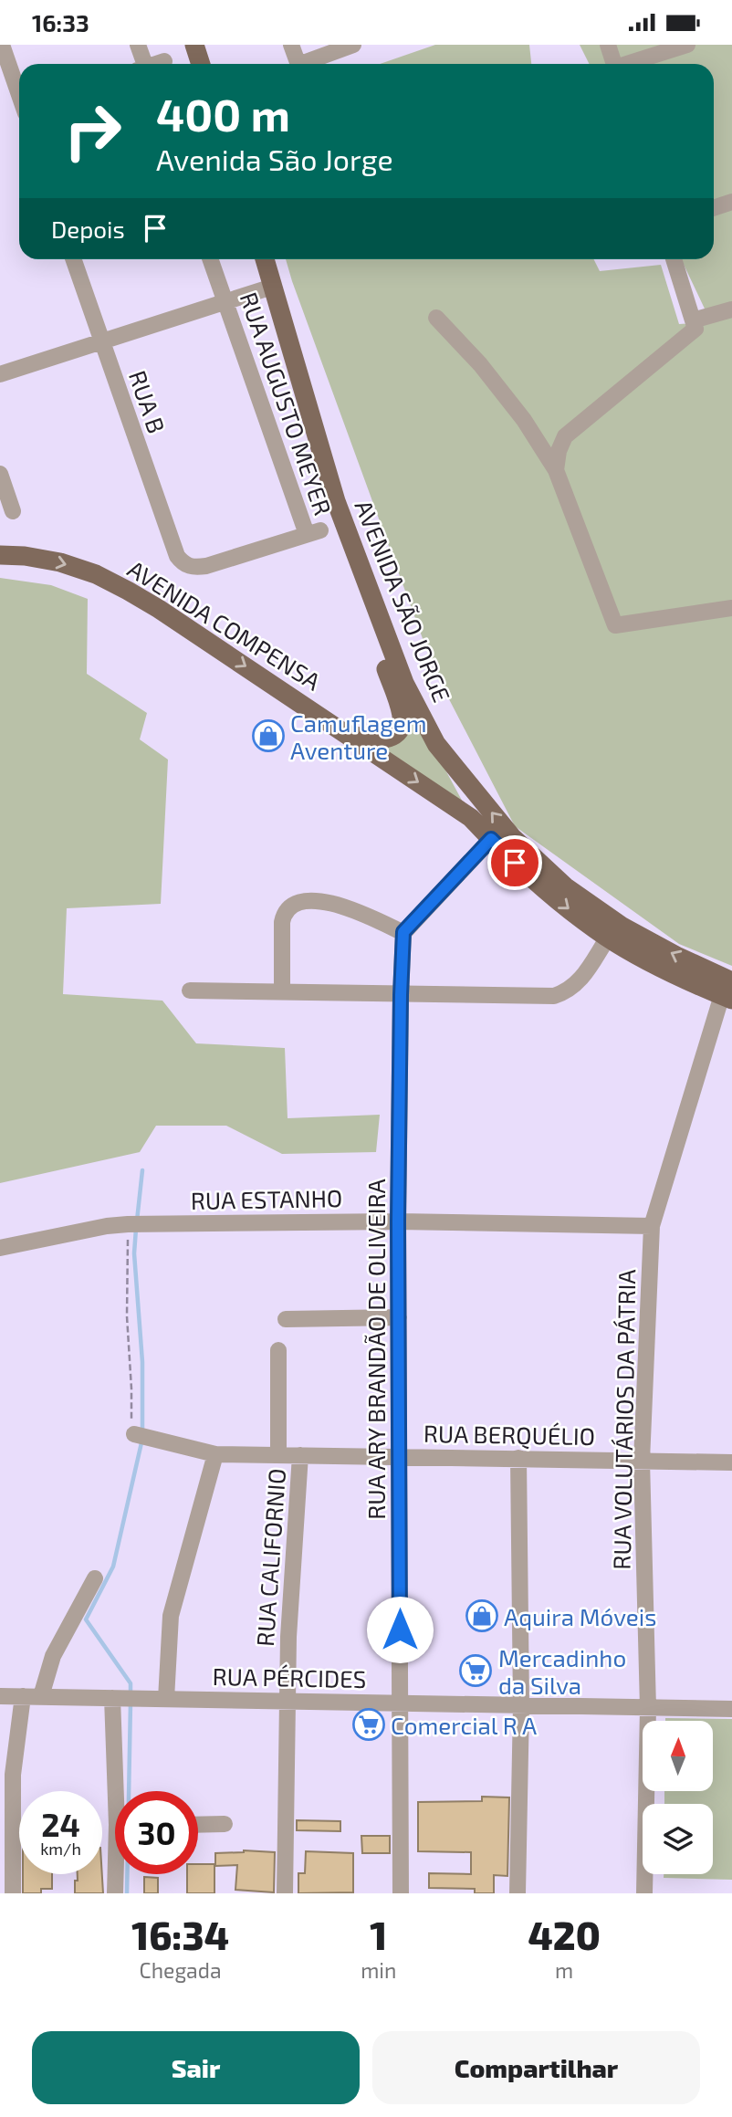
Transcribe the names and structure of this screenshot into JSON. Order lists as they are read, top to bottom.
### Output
{
  "streets": {
    "main road": ["AVENIDA SÃO JORGE", "AVENIDA COMPENSA"],
    "street": [
      "RUA B",
      "RUA AUGUSTO MEYER",
      "RUA ESTANHO",
      "RUA ARY BRANDÃO DE OLIVEIRA",
      "RUA VOLUTÁRIOS DA PÁTRIA",
      "RUA BERQUÉLIO",
      "RUA CALIFORNIO",
      "RUA PÉRCIDES"
    ]
  },
  "crossings": [
    ["RUA B", "RUA AUGUSTO MEYER"],
    ["AVENIDA SÃO JORGE", "RUA VOLUTÁRIOS DA PÁTRIA"],
    ["RUA ESTANHO", "RUA ARY BRANDÃO DE OLIVEIRA"],
    ["RUA ESTANHO", "RUA VOLUTÁRIOS DA PÁTRIA"],
    ["RUA ARY BRANDÃO DE OLIVEIRA", "RUA BERQUÉLIO"],
    ["RUA ARY BRANDÃO DE OLIVEIRA", "RUA PÉRCIDES"],
    ["RUA VOLUTÁRIOS DA PÁTRIA", "RUA BERQUÉLIO"],
    ["RUA VOLUTÁRIOS DA PÁTRIA", "RUA PÉRCIDES"],
    ["RUA BERQUÉLIO", "RUA CALIFORNIO"],
    ["RUA CALIFORNIO", "RUA PÉRCIDES"]
  ],
  "one_way": ["AVENIDA SÃO JORGE", "AVENIDA COMPENSA"],
  "places": {
    "shop": ["Camuflagem Aventure", "Aquira Móveis"],
    "supermarket": ["Mercadinho da Silva", "Comercial R A"]
  },
  "north": "top",
  "page": {
    "status": "16:33",
    "turn": ["400 m", "Avenida São Jorge"],
    "then": "Depois",
    "speed": "24 km/h",
    "limit": "30",
    "eta": [
      "16:34",
      "Chegada",
      "1",
      "min",
      "420",
      "m"
    ],
    "buttons": ["Sair", "Compartilhar"]
  }
}
